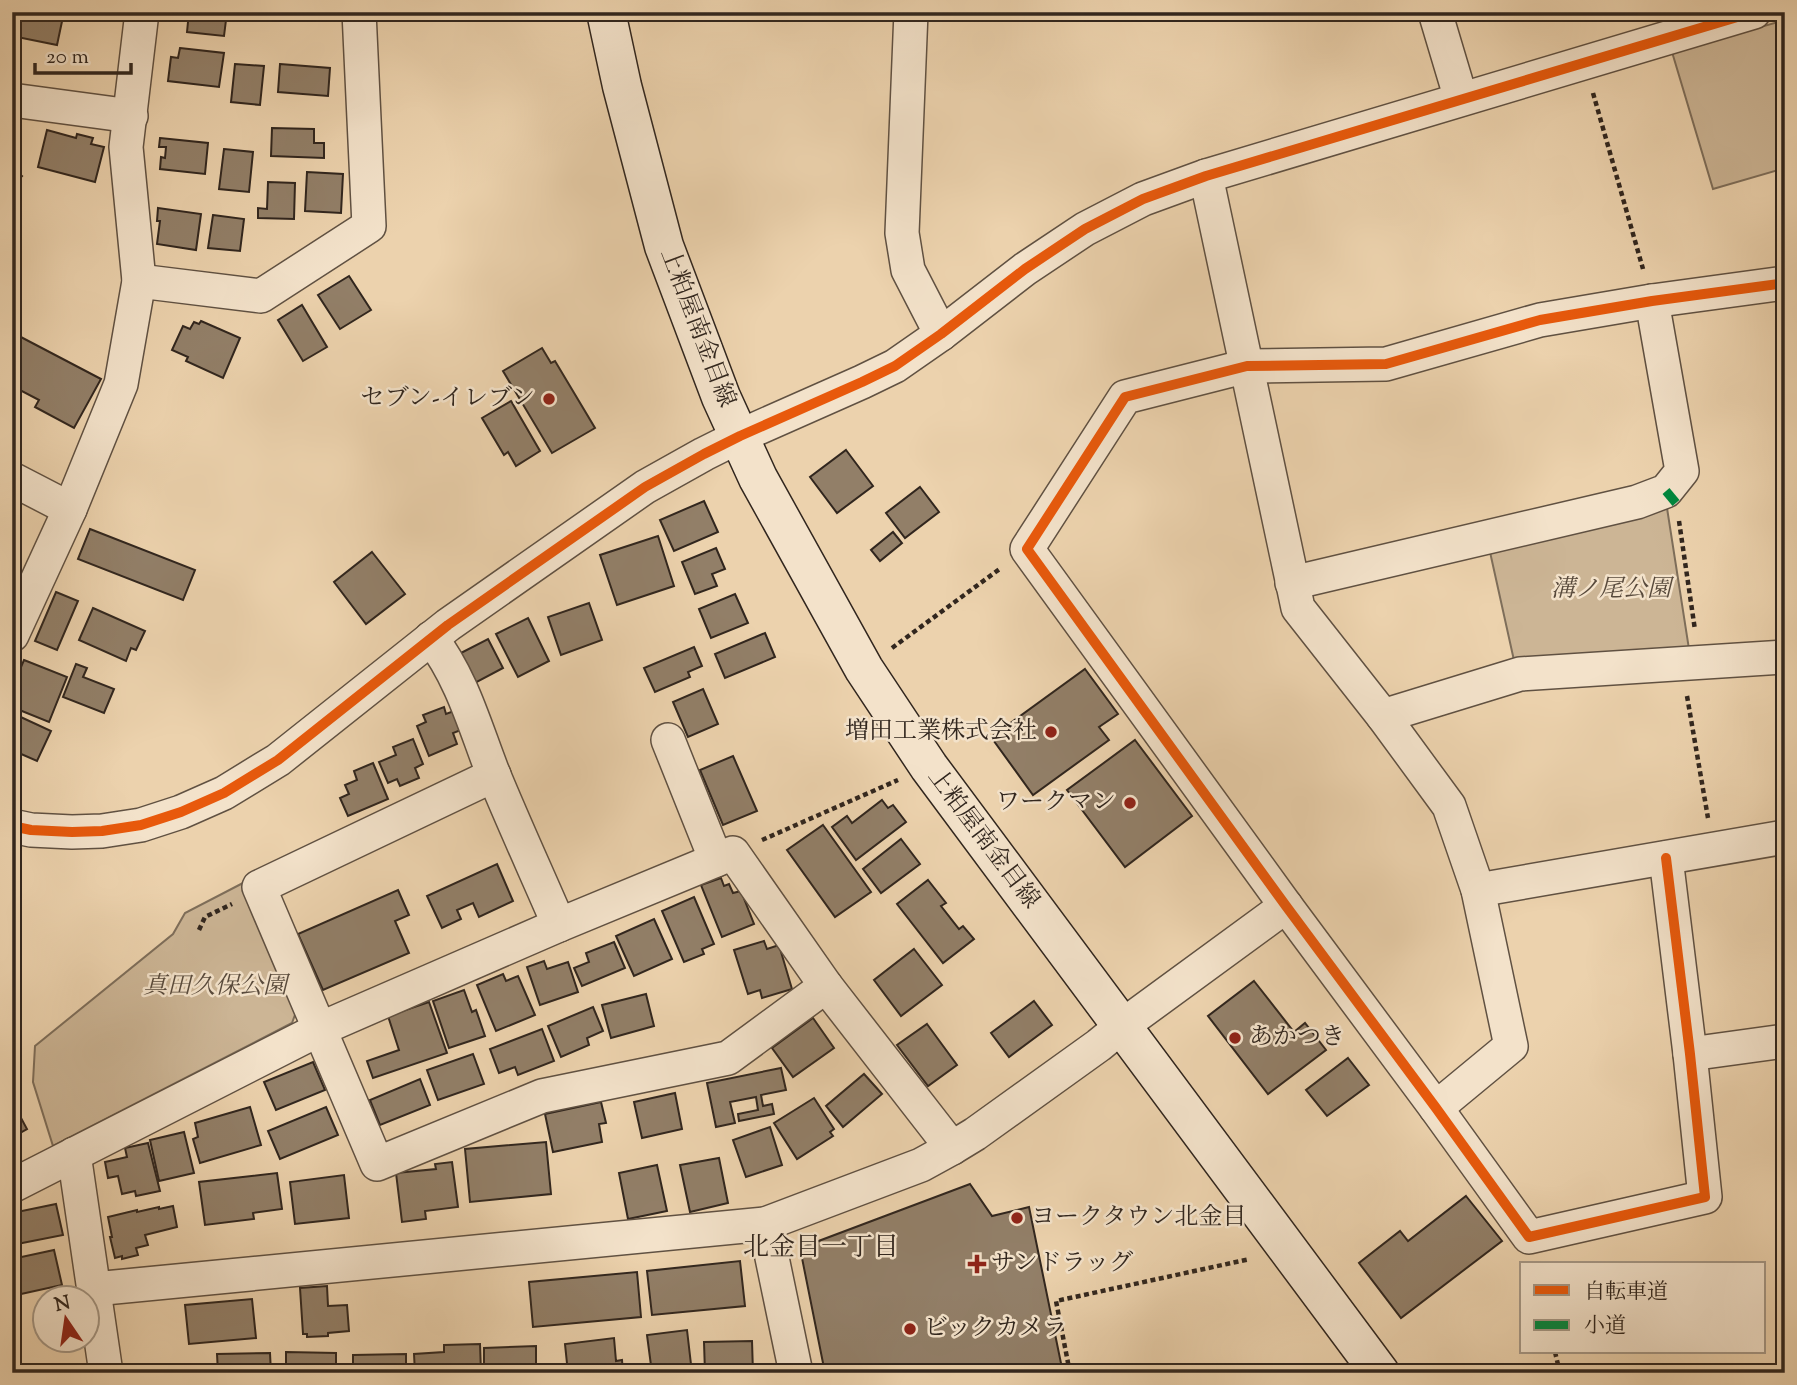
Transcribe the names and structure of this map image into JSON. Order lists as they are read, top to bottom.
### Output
{
  "streets": {
    "main road": ["上粕屋南金目線"]
  },
  "districts": ["北金目一丁目"],
  "parks": ["溝ノ尾公園", "真田久保公園"],
  "places": {
    "other": [
      "セブン-イレブン",
      "増田工業株式会社",
      "ワークマン",
      "あかつき",
      "ヨークタウン北金目",
      "ビックカメラ"
    ],
    "health": ["サンドラッグ"]
  },
  "legend": ["自転車道", "小道"],
  "scale_bar": "20 m",
  "north": "top"
}
